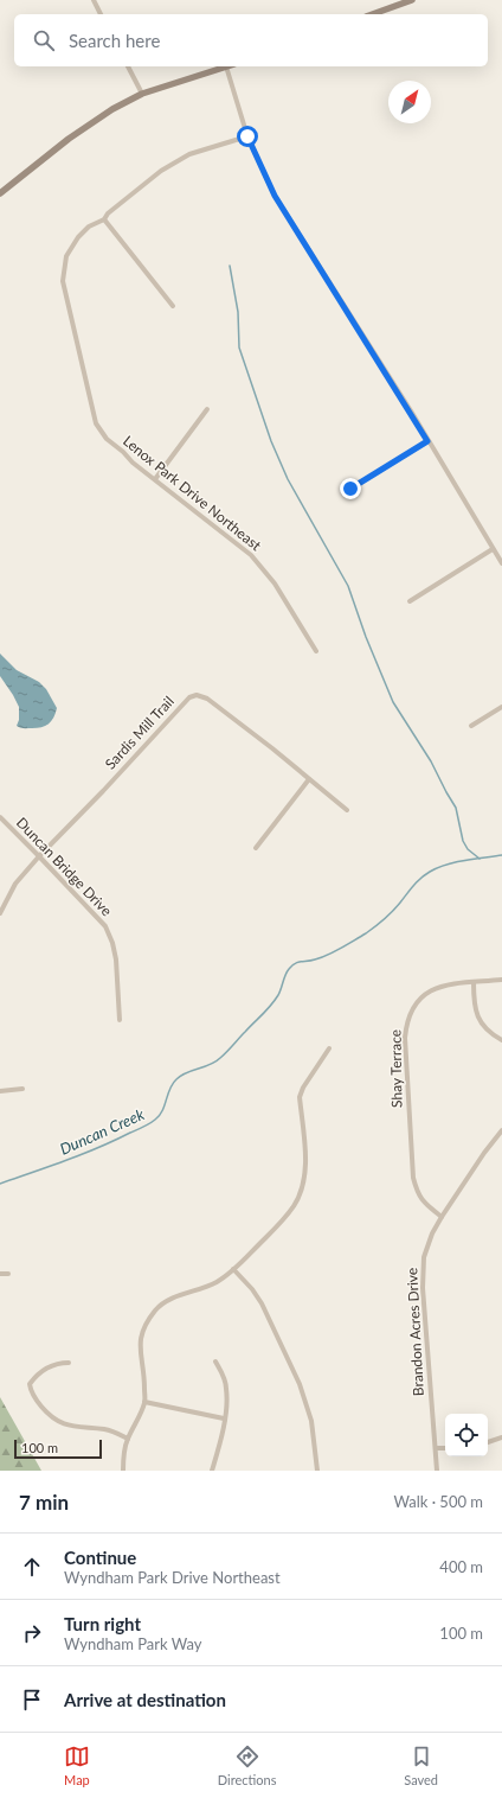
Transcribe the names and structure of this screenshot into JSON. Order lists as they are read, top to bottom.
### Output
{
  "streets": {
    "street": [
      "Lenox Park Drive Northeast",
      "Sardis Mill Trail",
      "Duncan Bridge Drive",
      "Shay Terrace",
      "Brandon Acres Drive"
    ]
  },
  "crossings": [
    ["Sardis Mill Trail", "Duncan Bridge Drive"],
    ["Shay Terrace", "Brandon Acres Drive"]
  ],
  "water": ["Duncan Creek"],
  "scale_bar": "100 m",
  "north": "top right",
  "page": {
    "search": "Search here",
    "scale": "100 m",
    "heading": ["7 min", "Walk · 500 m"],
    "list": [
      ["Continue", "Wyndham Park Drive Northeast", "400 m"],
      ["Turn right", "Wyndham Park Way", "100 m"],
      "Arrive at destination"
    ],
    "nav": ["Map", "Directions", "Saved"]
  }
}
